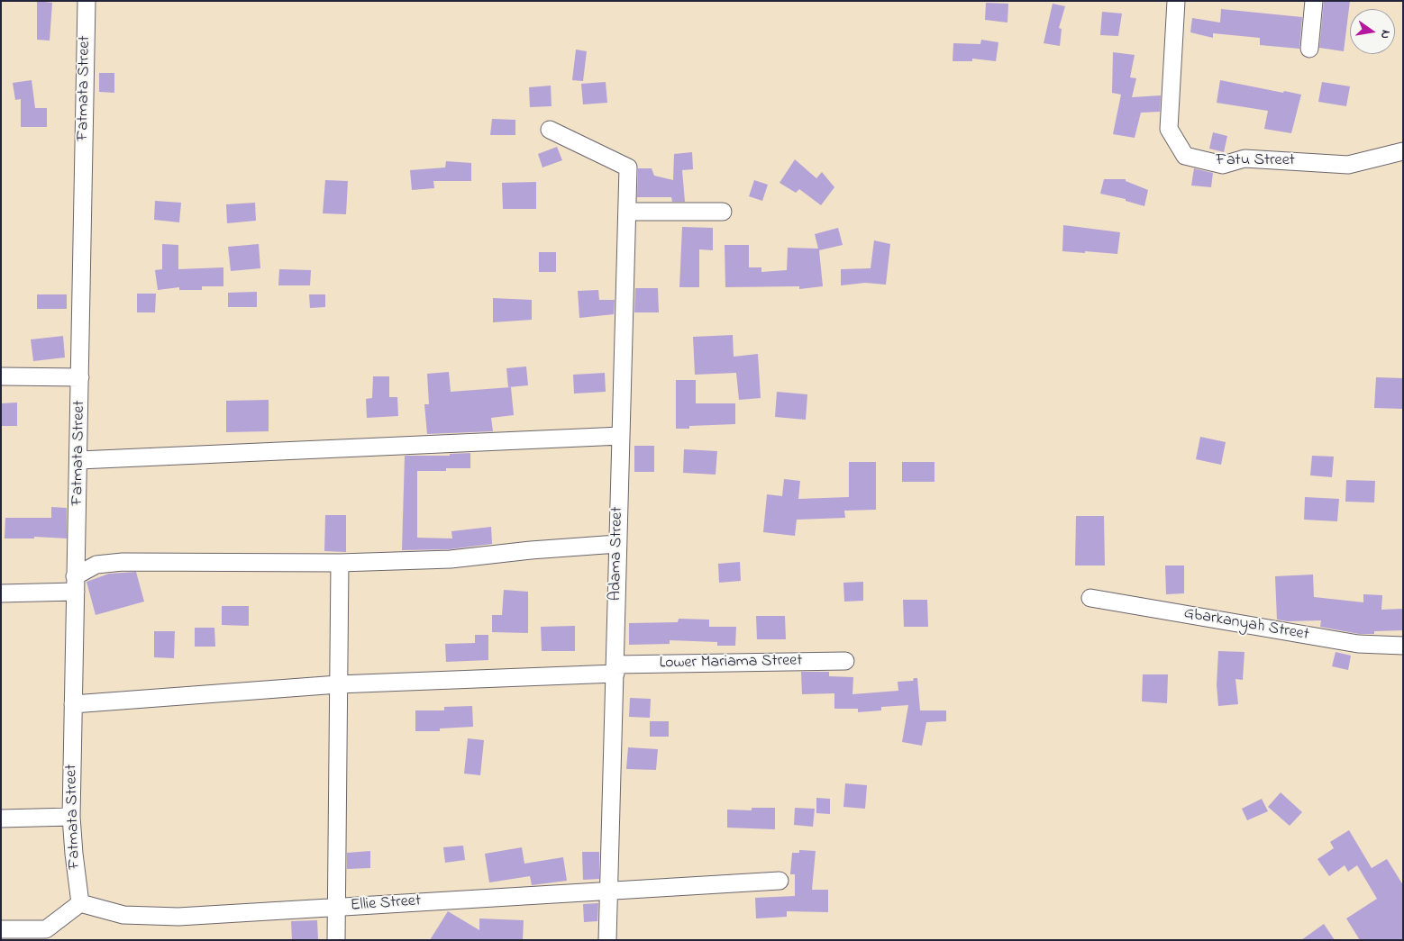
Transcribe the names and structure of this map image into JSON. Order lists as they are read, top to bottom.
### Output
{
  "streets": {
    "street": [
      "Fatmata Street",
      "Fatu Street",
      "Adama Street",
      "Gbarkanyah Street",
      "Lower Mariama Street",
      "Ellie Street"
    ]
  },
  "crossings": [
    ["Fatmata Street", "Lower Mariama Street"],
    ["Fatmata Street", "Ellie Street"],
    ["Adama Street", "Lower Mariama Street"],
    ["Adama Street", "Ellie Street"]
  ],
  "north": "right"
}
